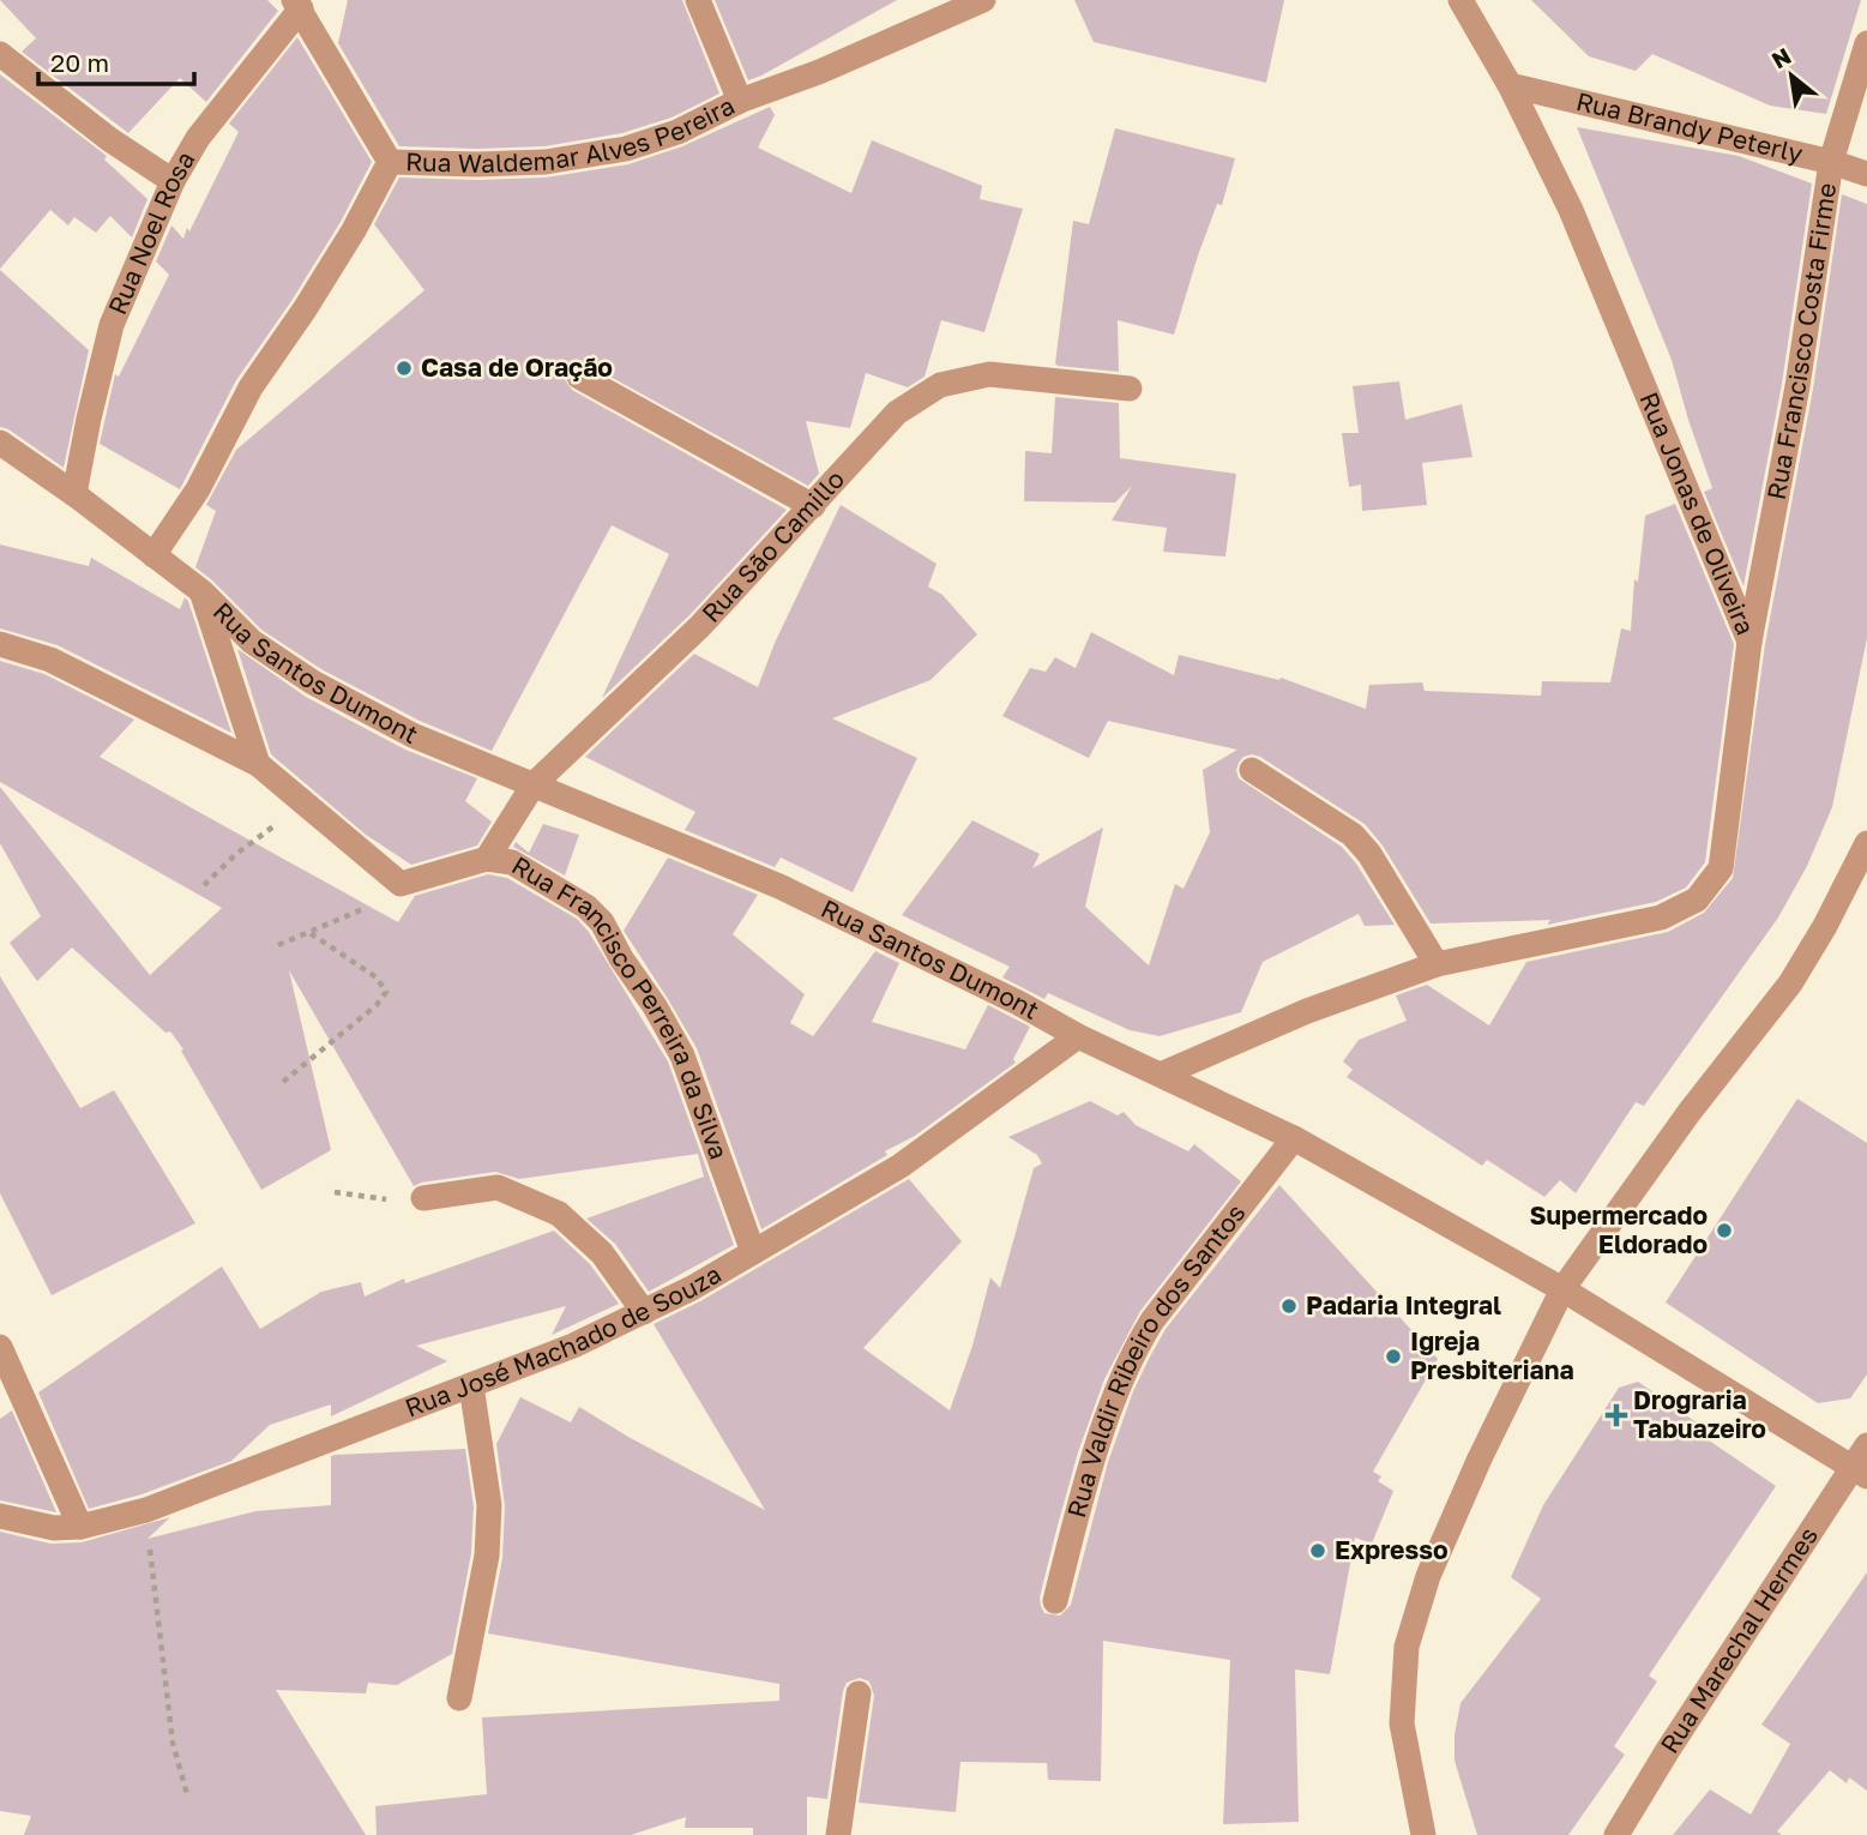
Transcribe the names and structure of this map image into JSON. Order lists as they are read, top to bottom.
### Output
{
  "streets": {
    "street": [
      "Rua Brandy Peterly",
      "Rua Waldemar Alves Pereira",
      "Rua Noel Rosa",
      "Rua Francisco Costa Firme",
      "Rua Jonas de Oliveira",
      "Rua São Camillo",
      "Rua Santos Dumont",
      "Rua Francisco Perreira da Silva",
      "Rua José Machado de Souza",
      "Rua Valdir Ribeiro dos Santos",
      "Rua Marechal Hermes"
    ]
  },
  "crossings": [
    ["Rua Brandy Peterly", "Rua Francisco Costa Firme"],
    ["Rua Brandy Peterly", "Rua Jonas de Oliveira"],
    ["Rua Waldemar Alves Pereira", "Rua Santos Dumont"],
    ["Rua Noel Rosa", "Rua Santos Dumont"],
    ["Rua Francisco Costa Firme", "Rua Jonas de Oliveira"],
    ["Rua Jonas de Oliveira", "Rua Santos Dumont"],
    ["Rua São Camillo", "Rua Santos Dumont"],
    ["Rua São Camillo", "Rua Francisco Perreira da Silva"],
    ["Rua Santos Dumont", "Rua José Machado de Souza"],
    ["Rua Santos Dumont", "Rua Valdir Ribeiro dos Santos"],
    ["Rua Santos Dumont", "Rua Marechal Hermes"],
    ["Rua Francisco Perreira da Silva", "Rua José Machado de Souza"]
  ],
  "places": {
    "other": [
      "Casa de Oração",
      "Supermercado Eldorado",
      "Padaria Integral",
      "Igreja Presbiteriana",
      "Expresso"
    ],
    "health": ["Drograria Tabuazeiro"]
  },
  "scale_bar": "20 m",
  "north": "top left"
}
